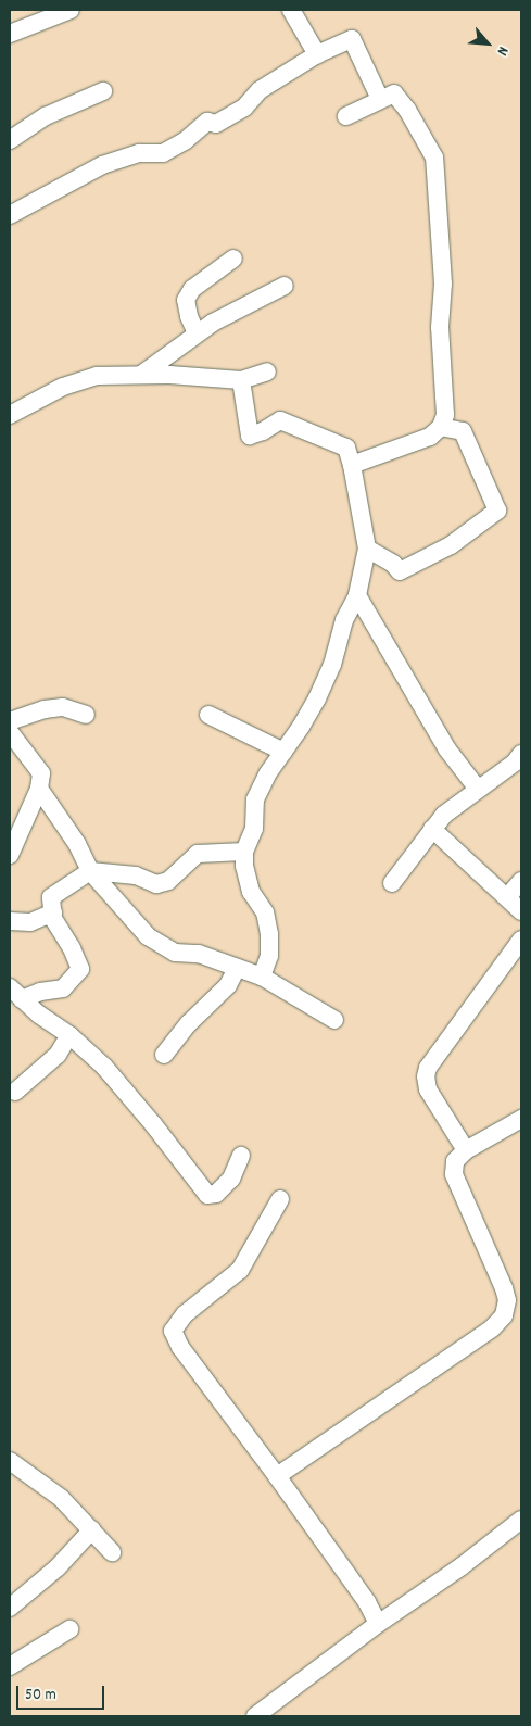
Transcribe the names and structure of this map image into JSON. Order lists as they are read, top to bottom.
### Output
{
  "scale_bar": "50 m",
  "north": "bottom right"
}
